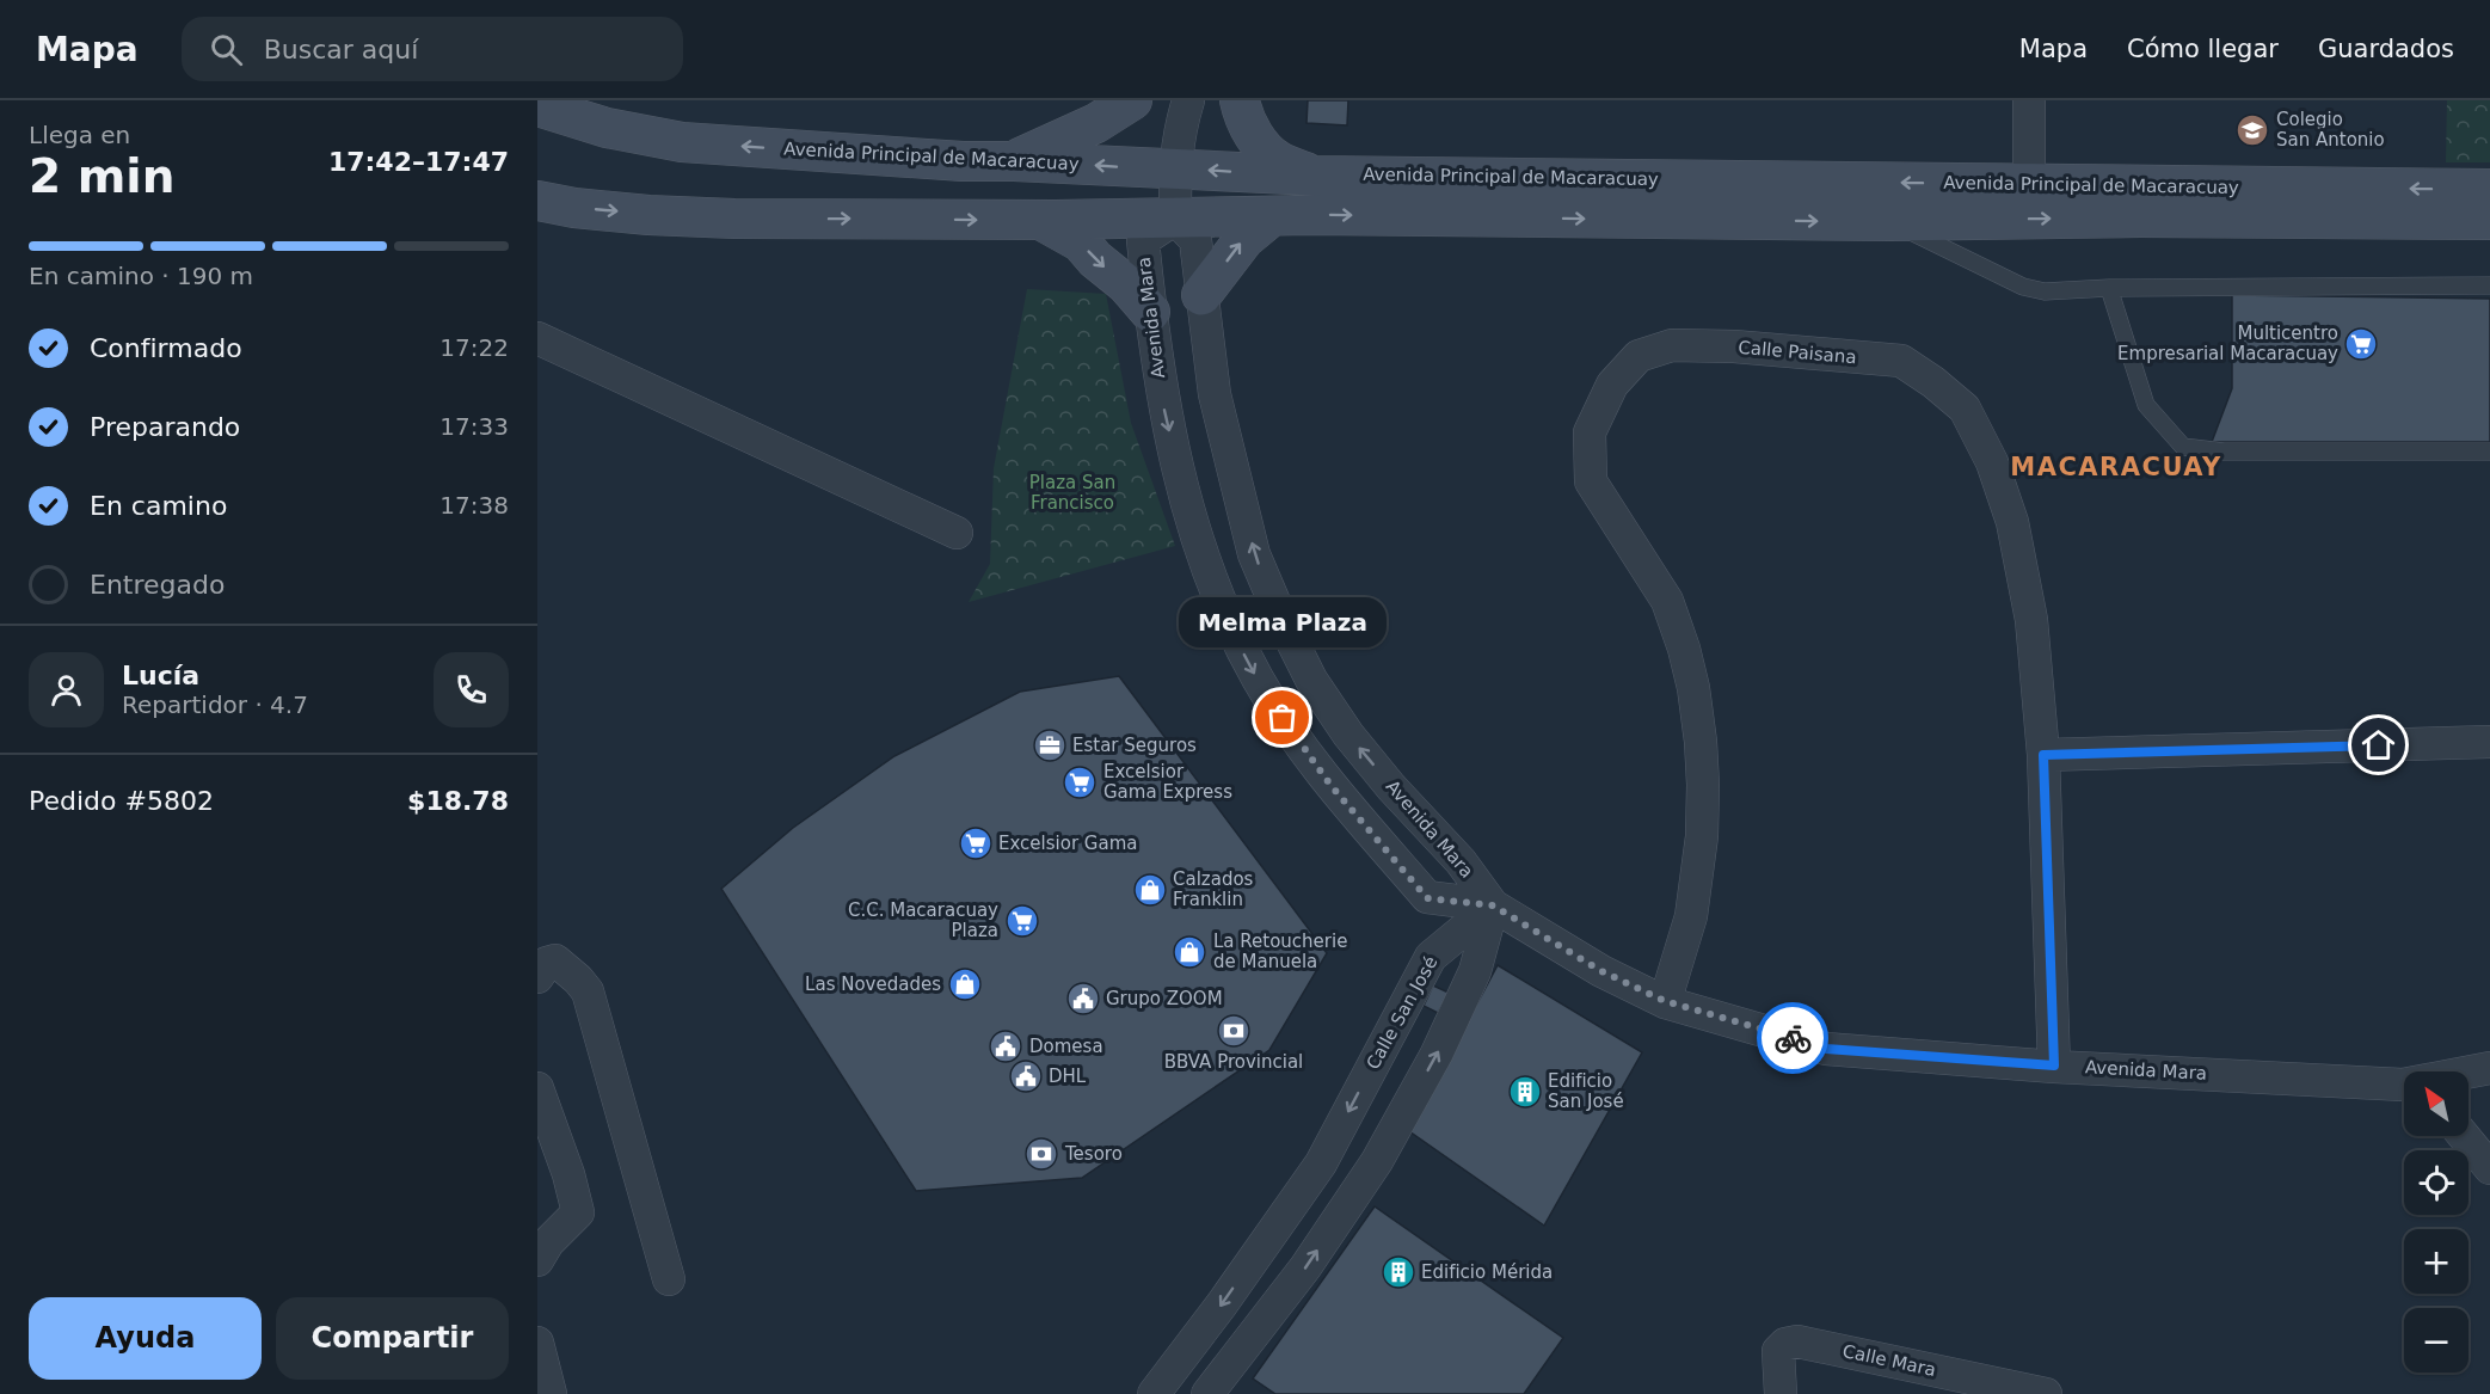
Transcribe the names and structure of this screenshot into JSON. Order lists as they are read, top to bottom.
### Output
{
  "streets": {
    "street": [
      "Avenida Principal de Macaracuay",
      "Avenida Mara",
      "Calle Paisana",
      "Calle San José",
      "Calle Mara"
    ]
  },
  "crossings": [
    ["Avenida Principal de Macaracuay", "Avenida Mara"],
    ["Avenida Mara", "Calle Paisana"],
    ["Avenida Mara", "Calle San José"]
  ],
  "districts": ["MACARACUAY"],
  "parks": ["Plaza San Francisco"],
  "places": {
    "school or university": ["Colegio San Antonio"],
    "supermarket": [
      "Multicentro Empresarial Macaracuay",
      "Excelsior Gama Express",
      "Excelsior Gama",
      "C.C. Macaracuay Plaza"
    ],
    "other": ["Melma Plaza"],
    "office": ["Estar Seguros"],
    "shop": ["Calzados Franklin", "La Retoucherie de Manuela", "Las Novedades"],
    "public building": ["Grupo ZOOM", "Domesa", "DHL"],
    "bank": ["BBVA Provincial", "Tesoro"],
    "building": ["Edificio San José", "Edificio Mérida"]
  },
  "north": "top left",
  "page": {
    "header": "Mapa",
    "search": "Buscar aquí",
    "nav": ["Mapa", "Cómo llegar", "Guardados"],
    "heading": ["2 min", "Llega en", "17:42–17:47"],
    "panel": [
      "Lucía",
      "Repartidor · 4.7",
      "Pedido #5802",
      "$18.78"
    ],
    "bar": "En camino · 190 m",
    "list": [
      ["Confirmado", "17:22"],
      ["Preparando", "17:33"],
      ["En camino", "17:38"],
      "Entregado"
    ],
    "bubble": "Melma Plaza",
    "map_buttons": ["+", "−"],
    "buttons": ["Ayuda", "Compartir"]
  }
}
